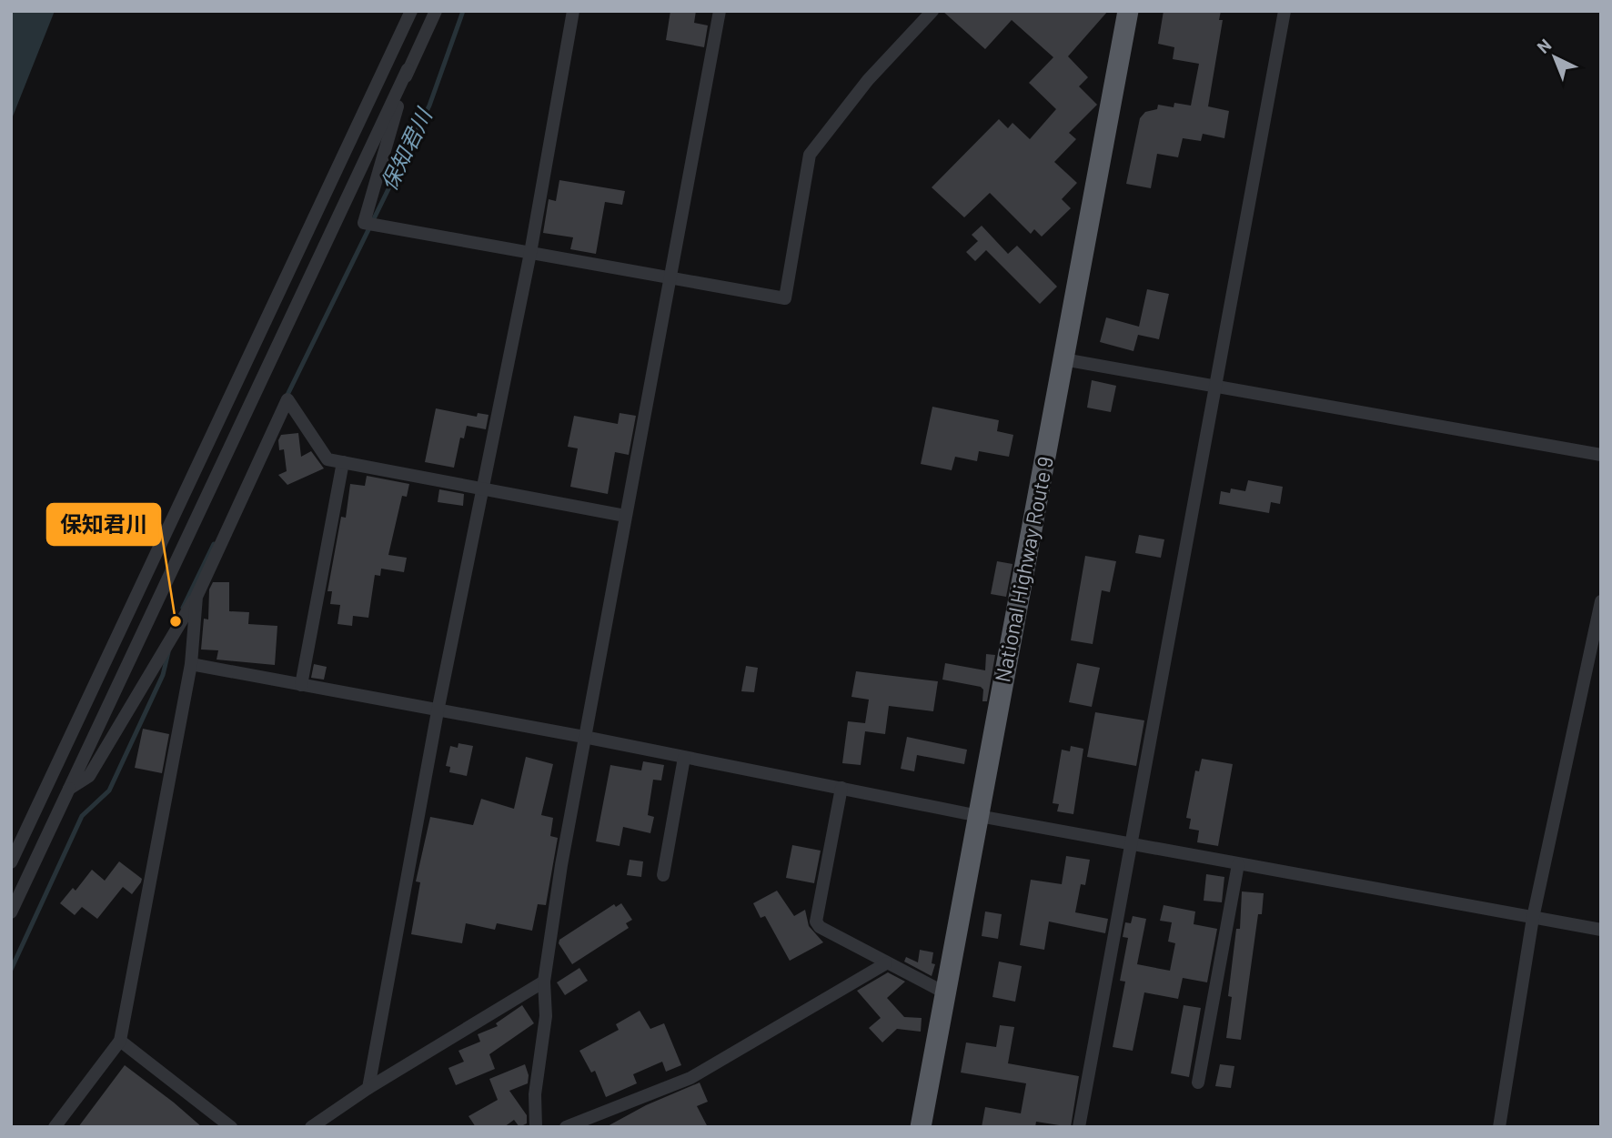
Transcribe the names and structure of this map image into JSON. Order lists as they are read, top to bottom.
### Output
{
  "streets": {
    "highway": ["National Highway Route 9"]
  },
  "water": ["保知君川"],
  "places": ["保知君川"],
  "north": "top left"
}
